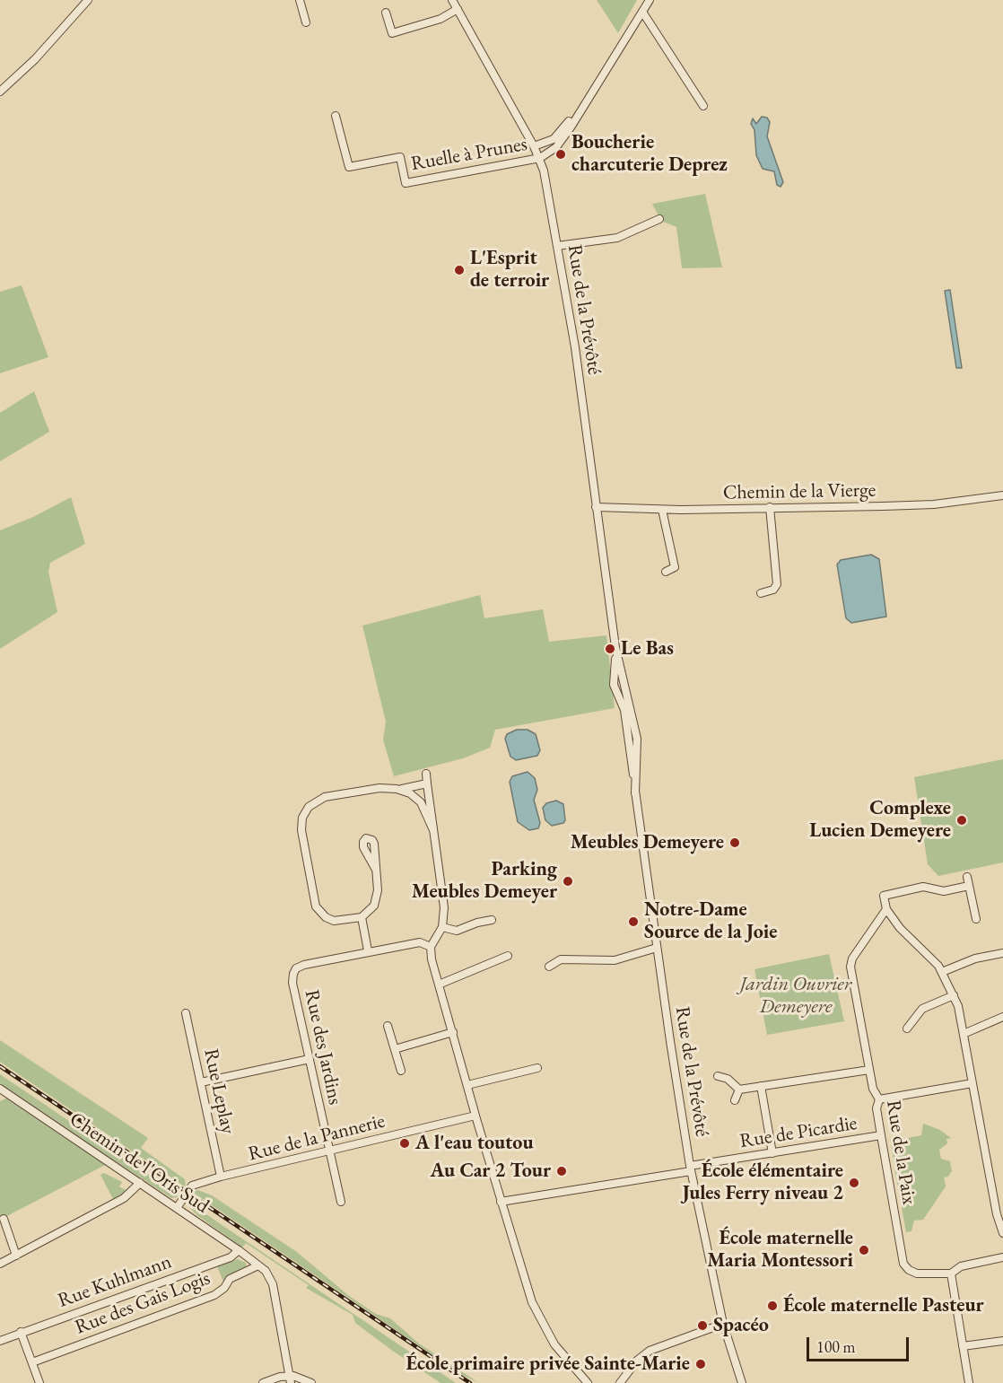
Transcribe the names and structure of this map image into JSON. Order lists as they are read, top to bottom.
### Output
{
  "streets": {
    "street": [
      "Ruelle à Prunes",
      "Rue de la Prévôté",
      "Chemin de la Vierge",
      "Rue des Jardins",
      "Rue Leplay",
      "Rue de Picardie",
      "Rue de la Pannerie",
      "Rue de la Paix",
      "Chemin de l'Oris Sud",
      "Rue Kuhlmann",
      "Rue des Gais Logis"
    ]
  },
  "crossings": [
    ["Ruelle à Prunes", "Rue de la Prévôté"],
    ["Rue de la Prévôté", "Chemin de la Vierge"],
    ["Rue de la Prévôté", "Rue de Picardie"],
    ["Rue des Jardins", "Rue de la Pannerie"],
    ["Rue Leplay", "Rue de la Pannerie"],
    ["Rue de Picardie", "Rue de la Paix"],
    ["Rue de la Pannerie", "Chemin de l'Oris Sud"],
    ["Chemin de l'Oris Sud", "Rue Kuhlmann"],
    ["Chemin de l'Oris Sud", "Rue des Gais Logis"]
  ],
  "parks": ["Jardin Ouvrier Demeyere"],
  "places": [
    "Boucherie charcuterie Deprez",
    "L'Esprit de terroir",
    "Le Bas",
    "Complexe Lucien Demeyere",
    "Meubles Demeyere",
    "Parking Meubles Demeyer",
    "Notre-Dame Source de la Joie",
    "A l'eau toutou",
    "Au Car 2 Tour",
    "École élémentaire Jules Ferry niveau 2",
    "École maternelle Maria Montessori",
    "École maternelle Pasteur",
    "Spacéo",
    "École primaire privée Sainte-Marie"
  ],
  "scale_bar": "100 m"
}
